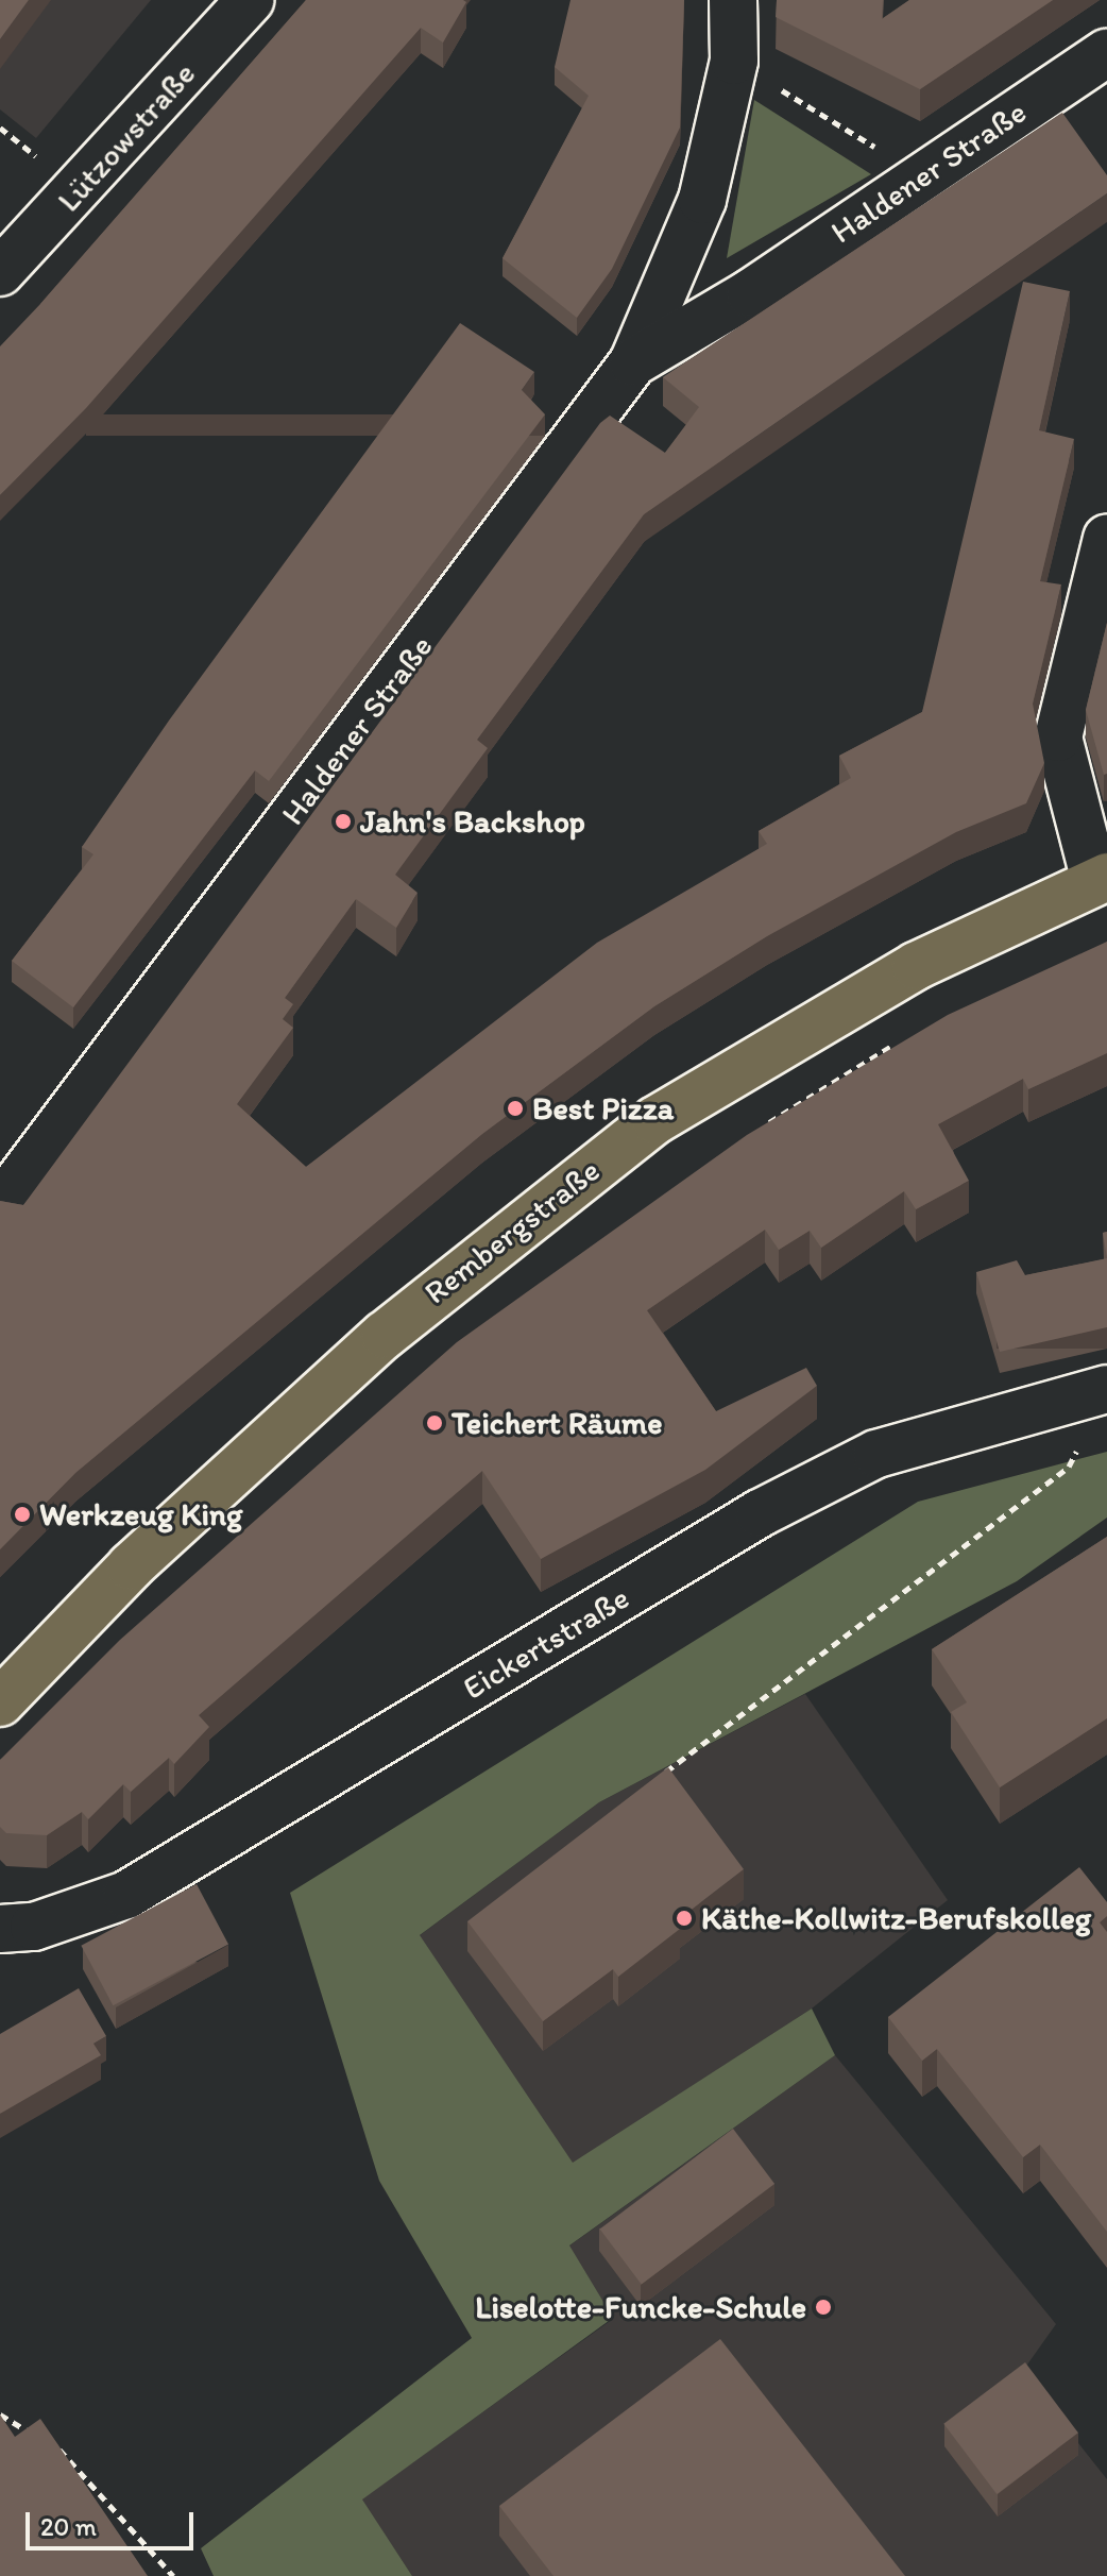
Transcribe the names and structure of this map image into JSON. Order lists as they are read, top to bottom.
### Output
{
  "streets": {
    "main road": ["Rembergstraße"],
    "street": ["Lützowstraße", "Haldener Straße", "Eickertstraße"]
  },
  "places": [
    "Jahn's Backshop",
    "Best Pizza",
    "Teichert Räume",
    "Werkzeug King",
    "Käthe-Kollwitz-Berufskolleg",
    "Liselotte-Funcke-Schule"
  ],
  "scale_bar": "20 m"
}
